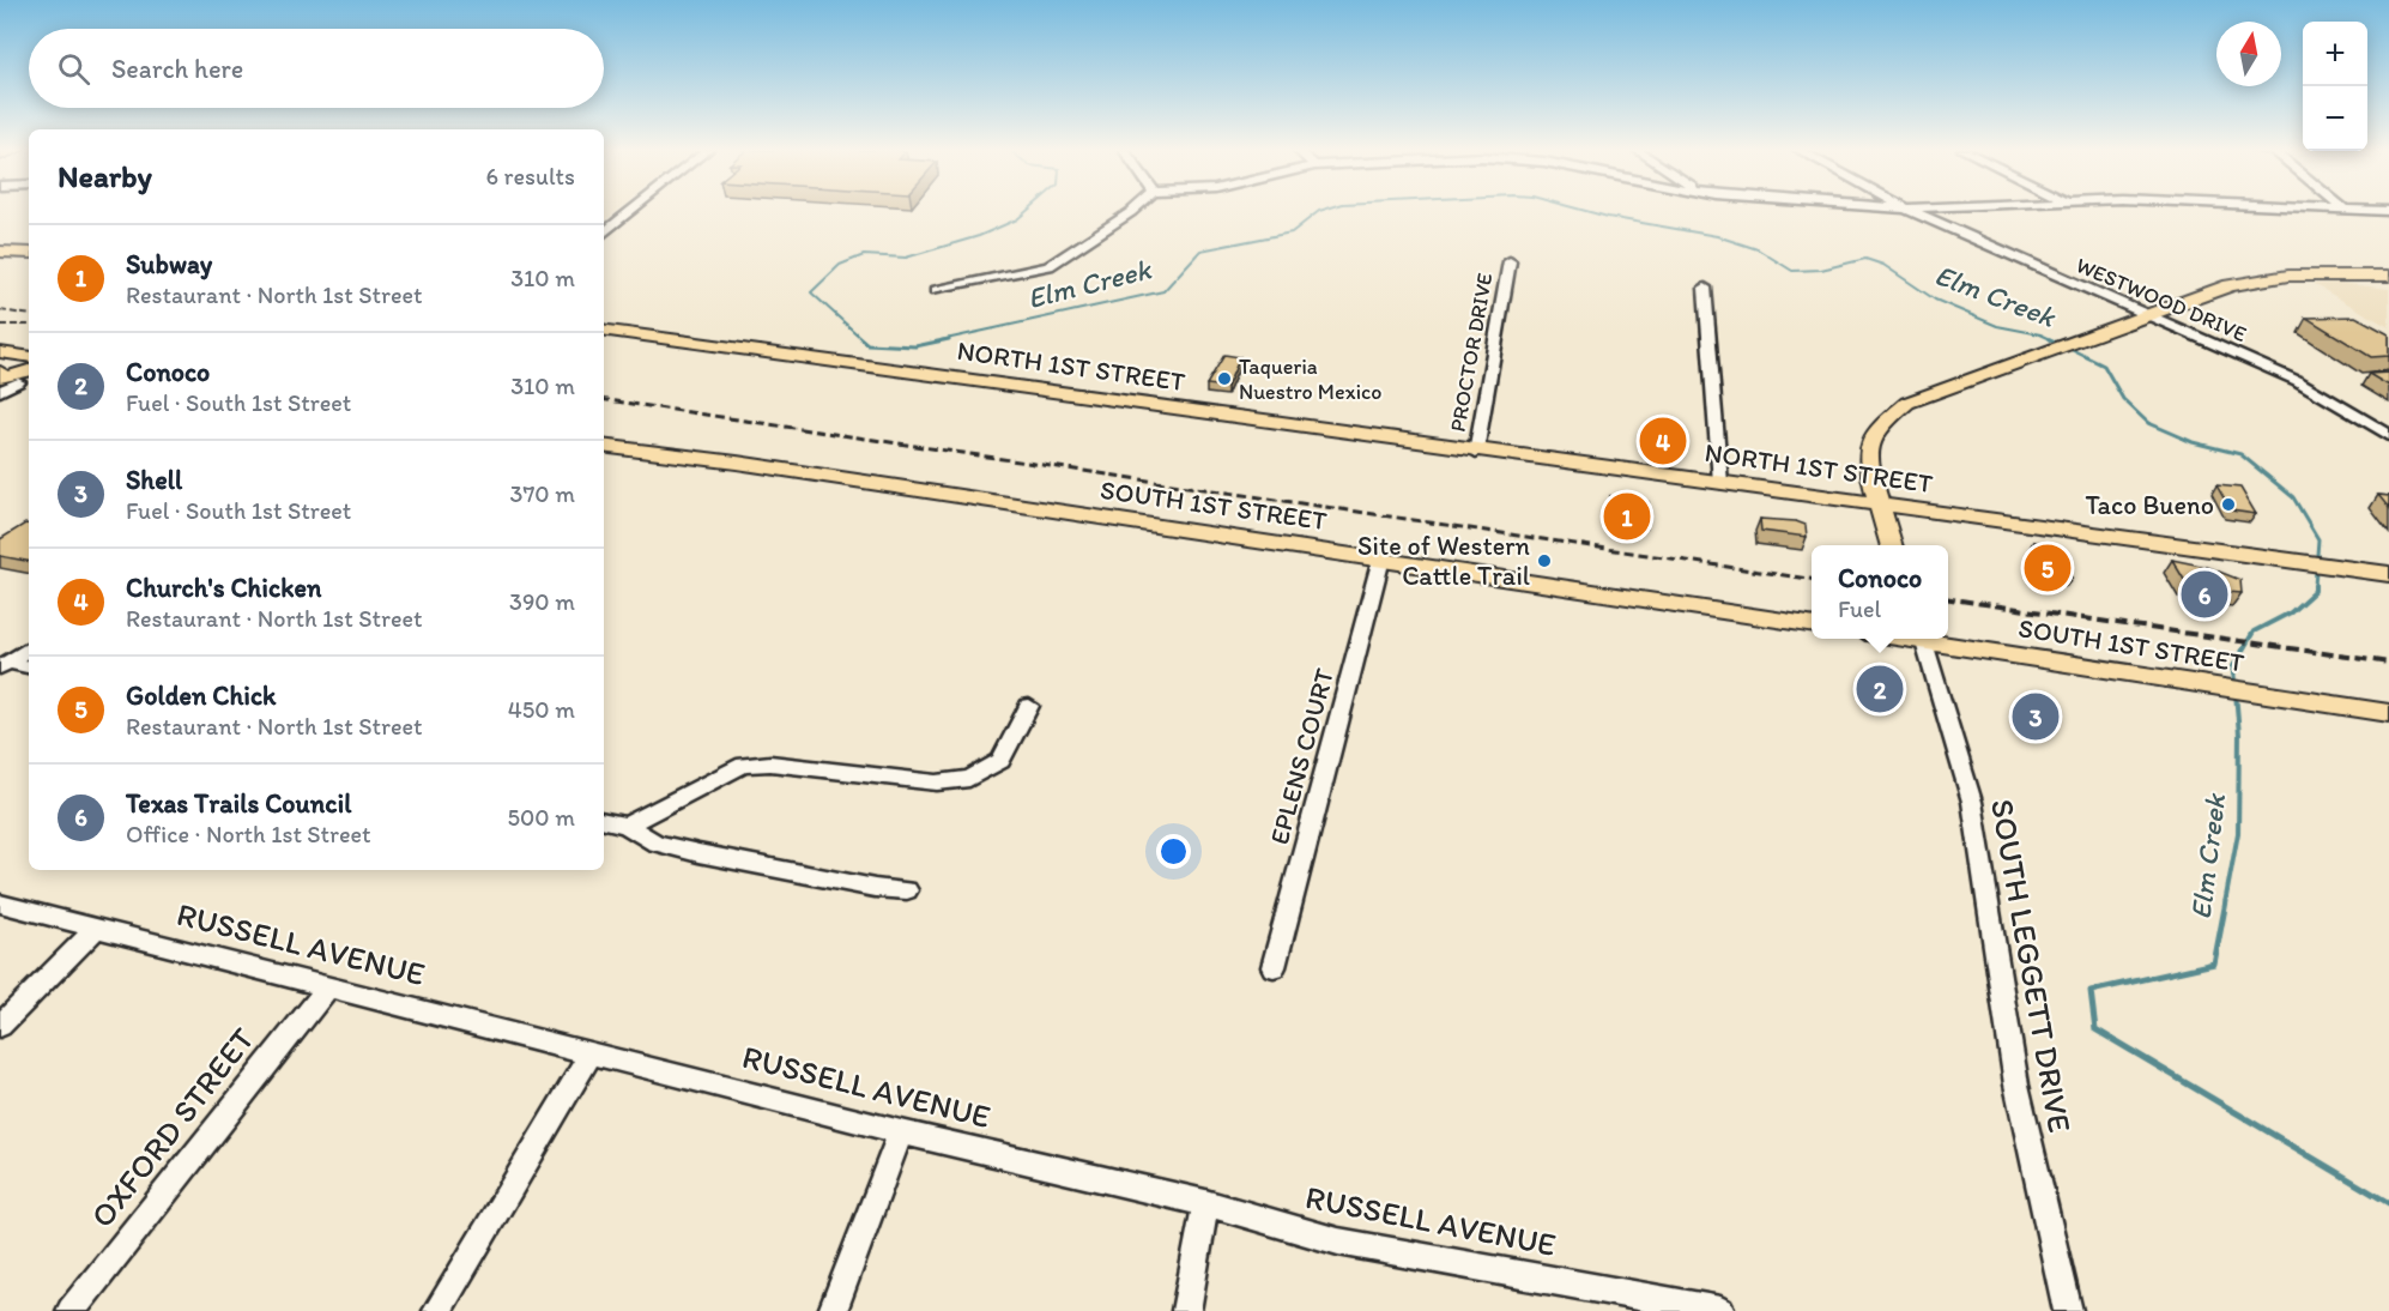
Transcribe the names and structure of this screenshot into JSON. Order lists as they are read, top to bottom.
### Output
{
  "streets": {
    "main road": ["NORTH 1ST STREET", "SOUTH 1ST STREET"],
    "street": [
      "WESTWOOD DRIVE",
      "PROCTOR DRIVE",
      "EPLENS COURT",
      "RUSSELL AVENUE",
      "SOUTH LEGGETT DRIVE",
      "OXFORD STREET"
    ]
  },
  "crossings": [
    ["PROCTOR DRIVE", "NORTH 1ST STREET"],
    ["SOUTH 1ST STREET", "EPLENS COURT"],
    ["RUSSELL AVENUE", "OXFORD STREET"]
  ],
  "water": ["Elm Creek"],
  "places": ["Taqueria Nuestro Mexico", "Taco Bueno", "Site of Western Cattle Trail"],
  "north": "top",
  "page": {
    "map_buttons": ["+", "−"],
    "search": "Search here",
    "heading": ["Nearby", "6 results"],
    "list": [
      {
        "mark": "1",
        "name": "Subway",
        "note": "Restaurant · North 1st Street",
        "value": "310 m"
      },
      {
        "mark": "2",
        "name": "Conoco",
        "note": "Fuel · South 1st Street",
        "value": "310 m"
      },
      {
        "mark": "3",
        "name": "Shell",
        "note": "Fuel · South 1st Street",
        "value": "370 m"
      },
      {
        "mark": "4",
        "name": "Church's Chicken",
        "note": "Restaurant · North 1st Street",
        "value": "390 m"
      },
      {
        "mark": "5",
        "name": "Golden Chick",
        "note": "Restaurant · North 1st Street",
        "value": "450 m"
      },
      {
        "mark": "6",
        "name": "Texas Trails Council",
        "note": "Office · North 1st Street",
        "value": "500 m"
      }
    ],
    "pins": [
      "4",
      "1",
      "5",
      "6",
      "2",
      "3"
    ],
    "popup": ["Conoco", "Fuel"]
  }
}
